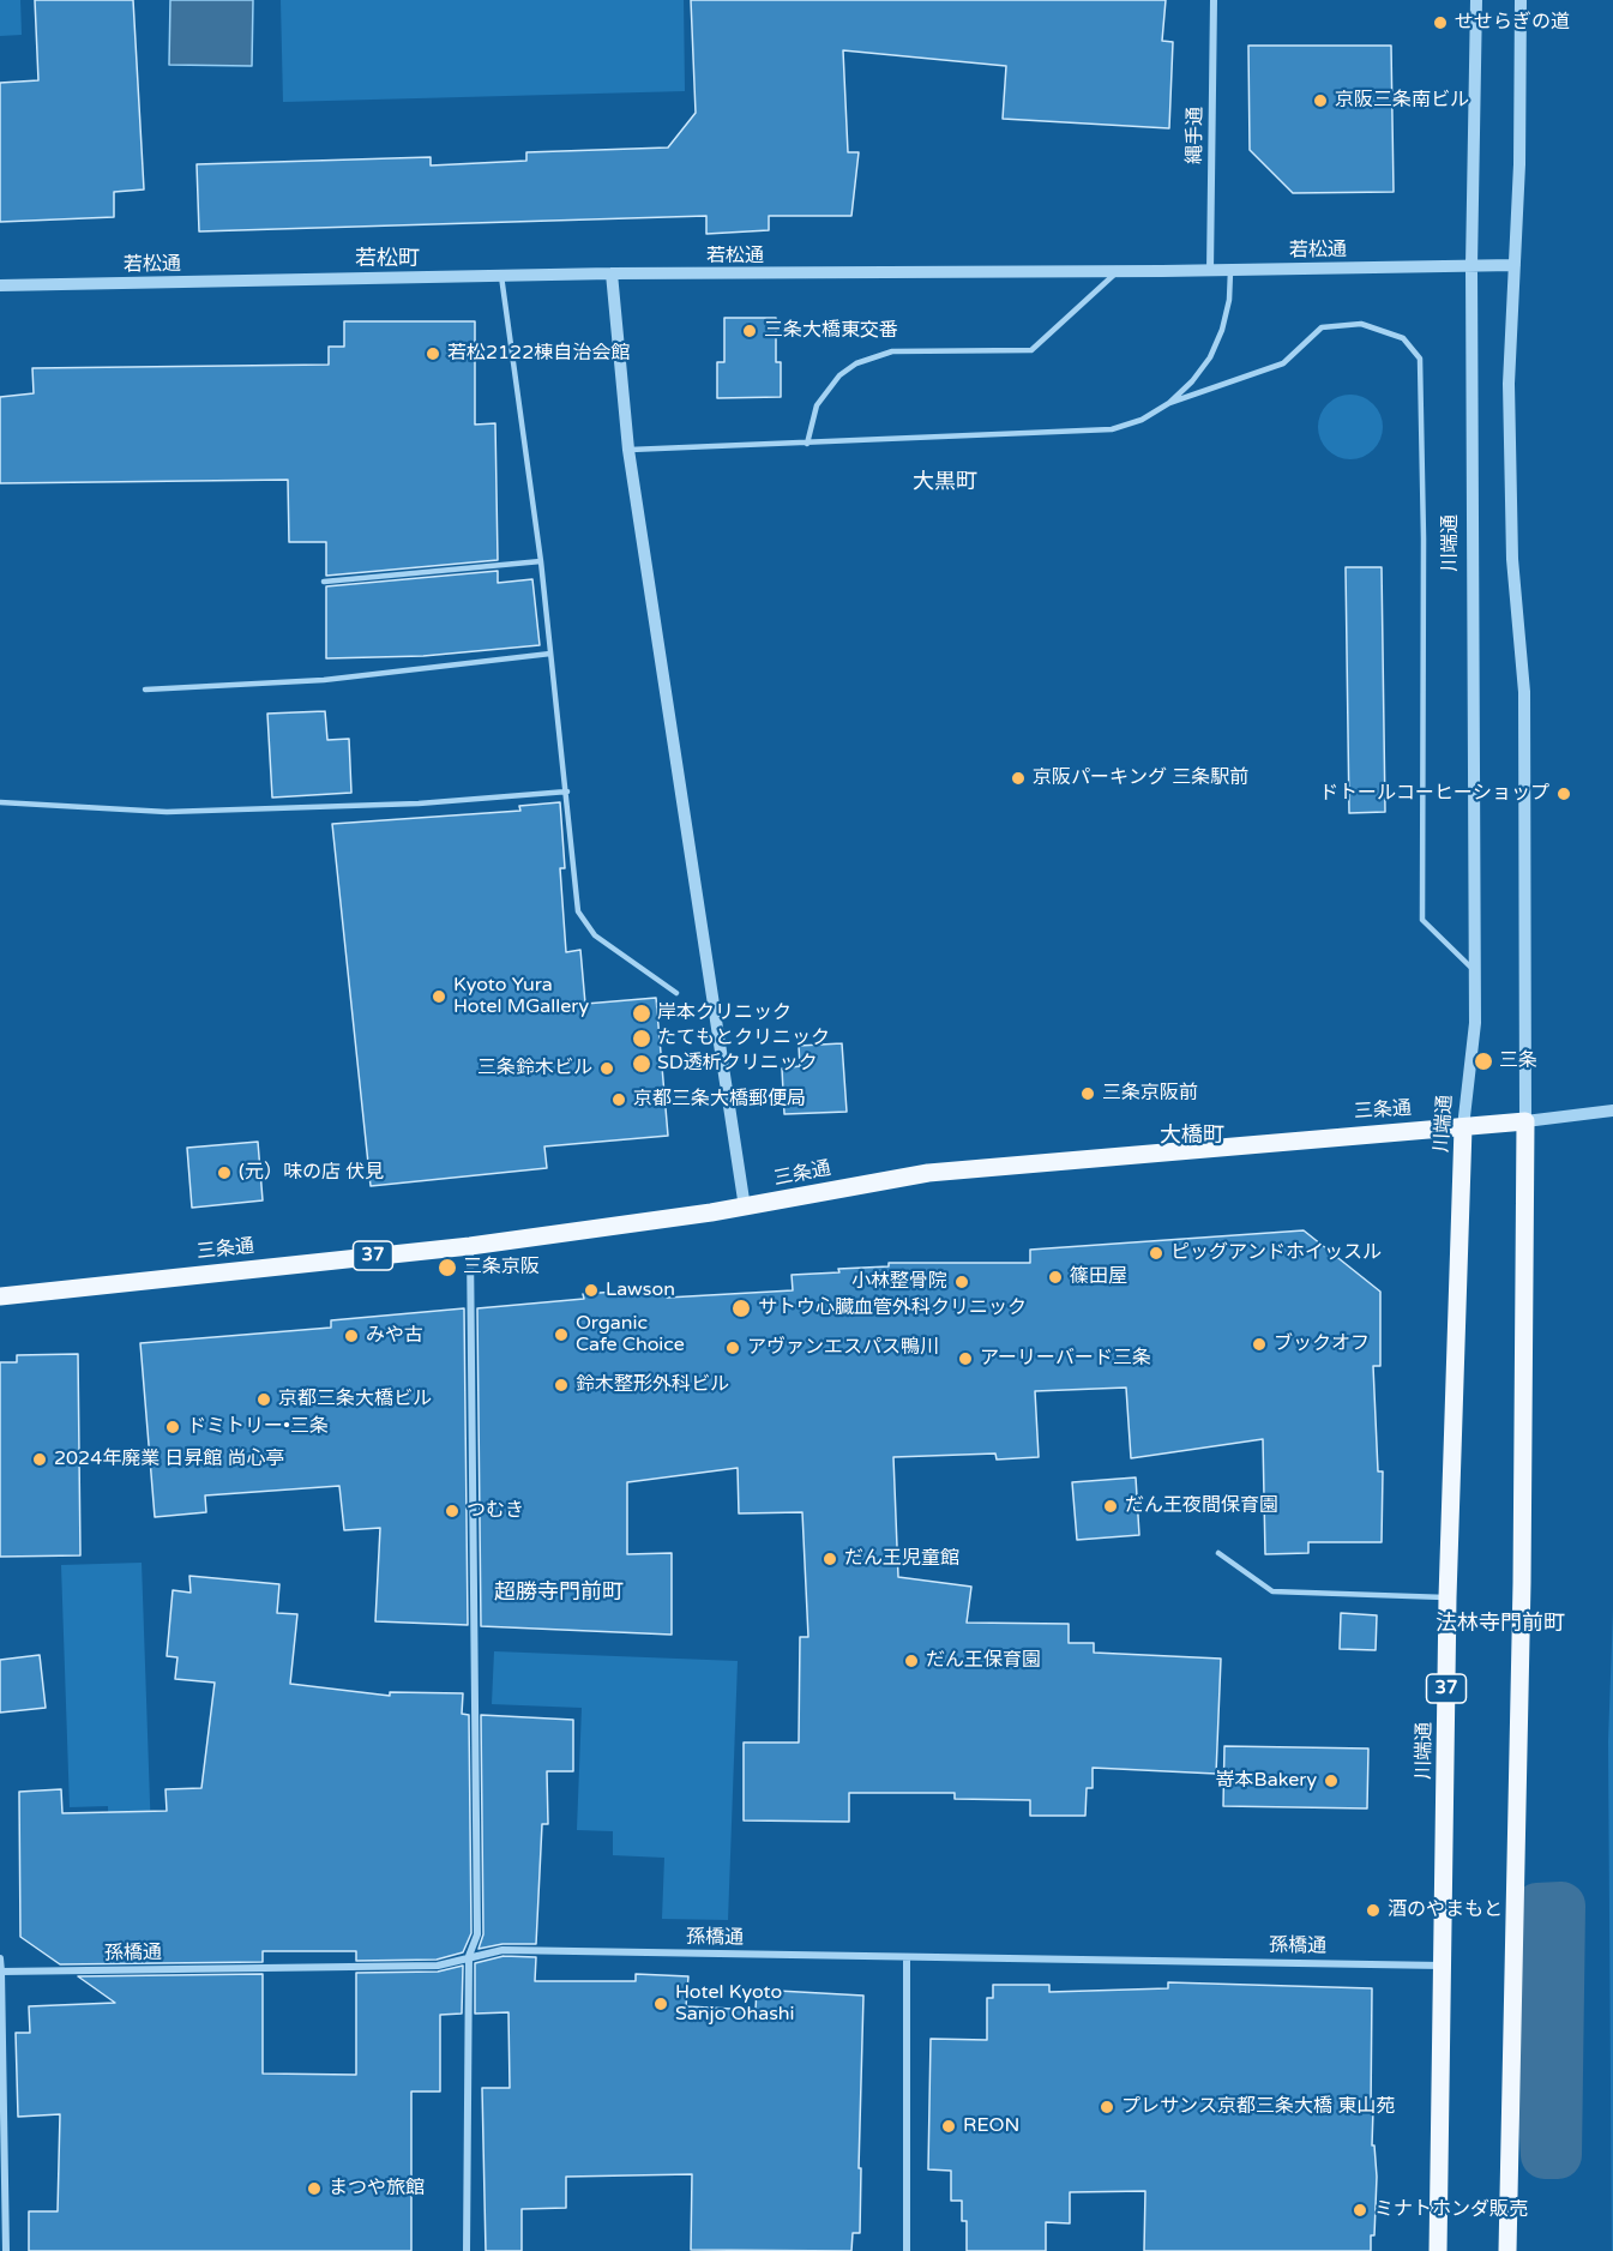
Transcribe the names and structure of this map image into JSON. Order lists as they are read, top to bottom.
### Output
{
  "streets": {
    "main road": ["川端通", "三条通", "37"],
    "street": ["縄手通", "若松通", "孫橋通"]
  },
  "crossings": [
    ["縄手通", "若松通"],
    ["若松通", "川端通"],
    ["川端通", "三条通"],
    ["川端通", "孫橋通"]
  ],
  "districts": [
    "若松町",
    "大黒町",
    "大橋町",
    "超勝寺門前町",
    "法林寺門前町"
  ],
  "places": [
    "せせらぎの道",
    "京阪三条南ビル",
    "三条大橋東交番",
    "若松2122棟自治会館",
    "京阪パーキング 三条駅前",
    "ドトールコーヒーショップ",
    "Kyoto Yura Hotel MGallery",
    "岸本クリニック",
    "たてもとクリニック",
    "三条",
    "SD透析クリニック",
    "三条鈴木ビル",
    "三条京阪前",
    "京都三条大橋郵便局",
    "(元）味の店 伏見",
    "ピッグアンドホイッスル",
    "三条京阪",
    "篠田屋",
    "小林整骨院",
    "Lawson",
    "サトウ心臓血管外科クリニック",
    "Organic Cafe Choice",
    "みや古",
    "ブックオフ",
    "アヴァンエスパス鴨川",
    "アーリーバード三条",
    "鈴木整形外科ビル",
    "京都三条大橋ビル",
    "ドミトリー•三条",
    "2024年廃業 日昇館 尚心亭",
    "だん王夜間保育園",
    "つむき",
    "だん王児童館",
    "だん王保育園",
    "嵜本Bakery",
    "酒のやまもと",
    "Hotel Kyoto Sanjo Ohashi",
    "プレサンス京都三条大橋 東山苑",
    "REON",
    "まつや旅館",
    "ミナトホンダ販売"
  ]
}
